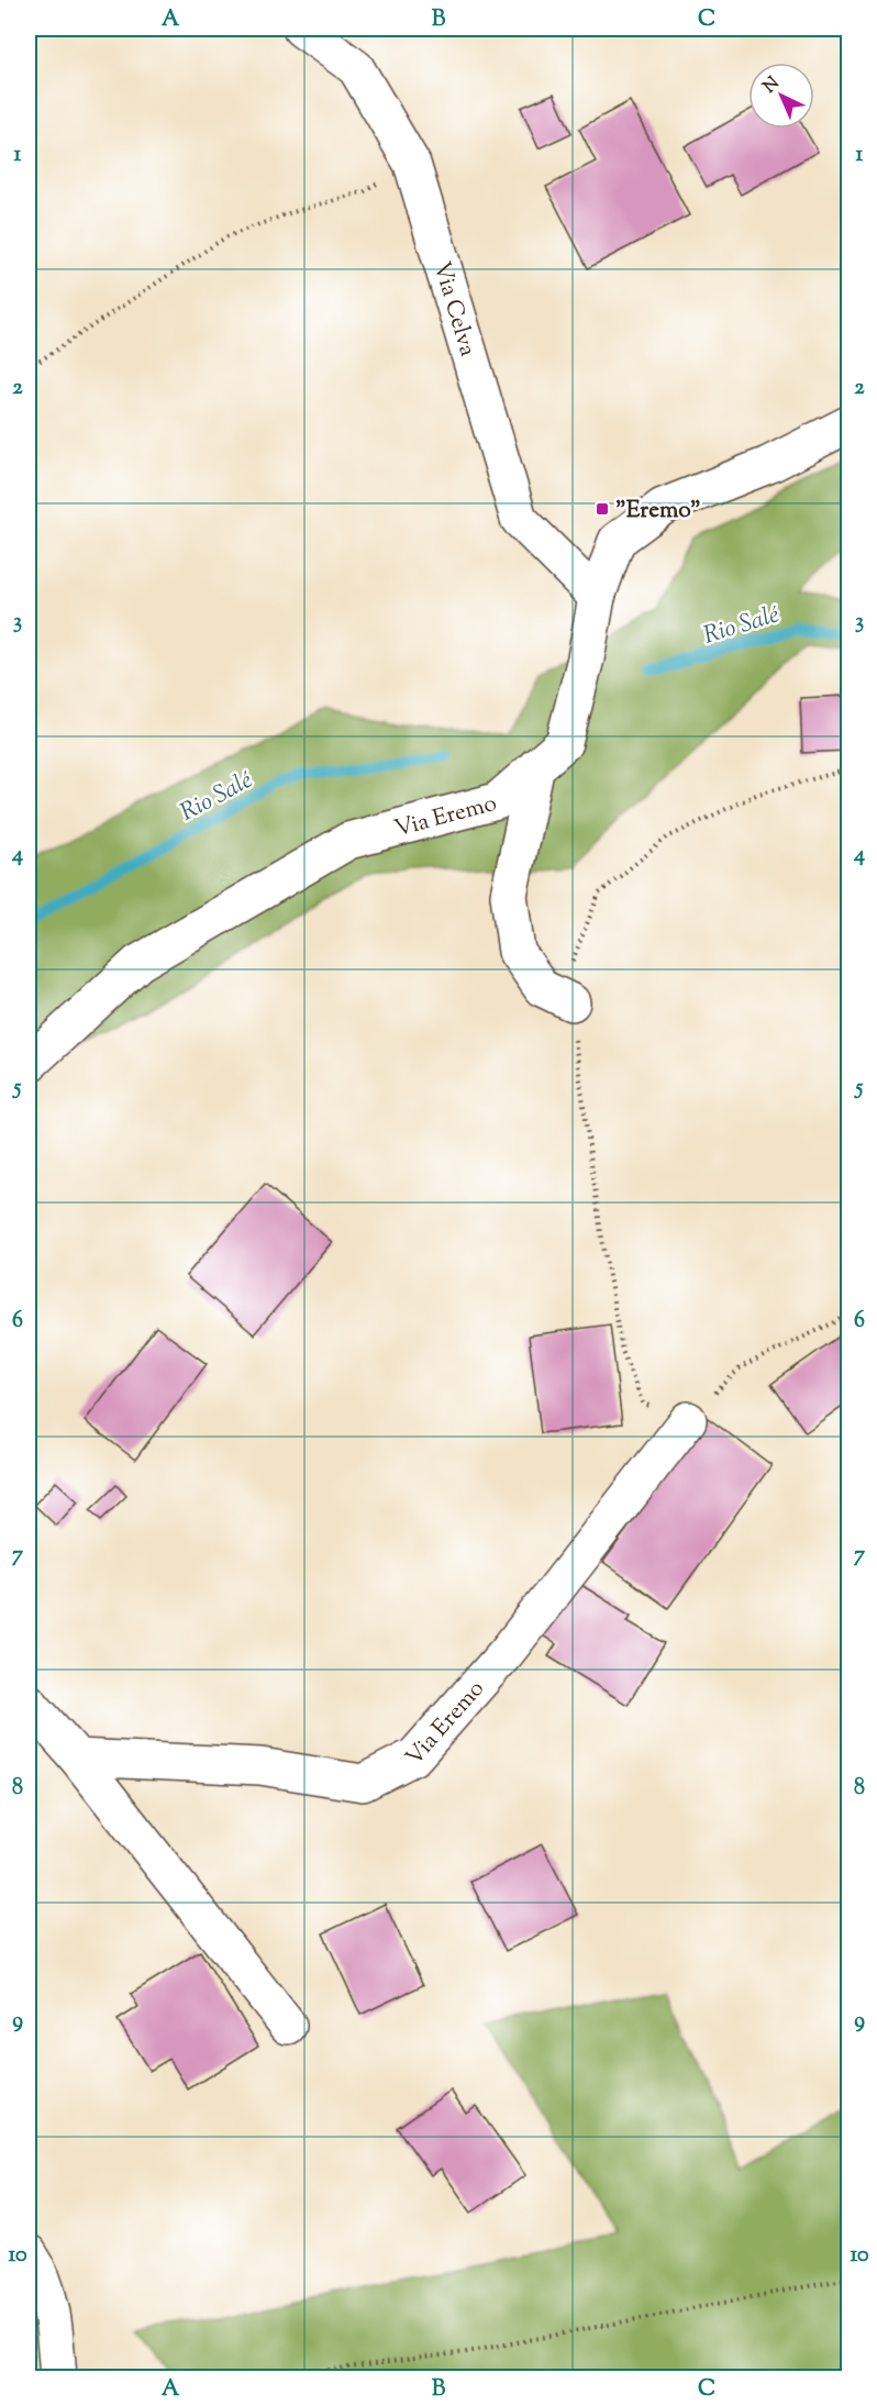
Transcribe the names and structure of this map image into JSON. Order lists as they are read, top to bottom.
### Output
{
  "streets": {
    "street": ["Via Celva", "Via Eremo"]
  },
  "crossings": [
    ["Via Celva", "Via Eremo"]
  ],
  "water": ["Rio Salé"],
  "places": {
    "transit": ["\"Eremo\""]
  },
  "north": "top left",
  "grid": {
    "columns": ["A", "B", "C"],
    "rows": [
      "1",
      "2",
      "3",
      "4",
      "5",
      "6",
      "7",
      "8",
      "9",
      "10"
    ]
  }
}
